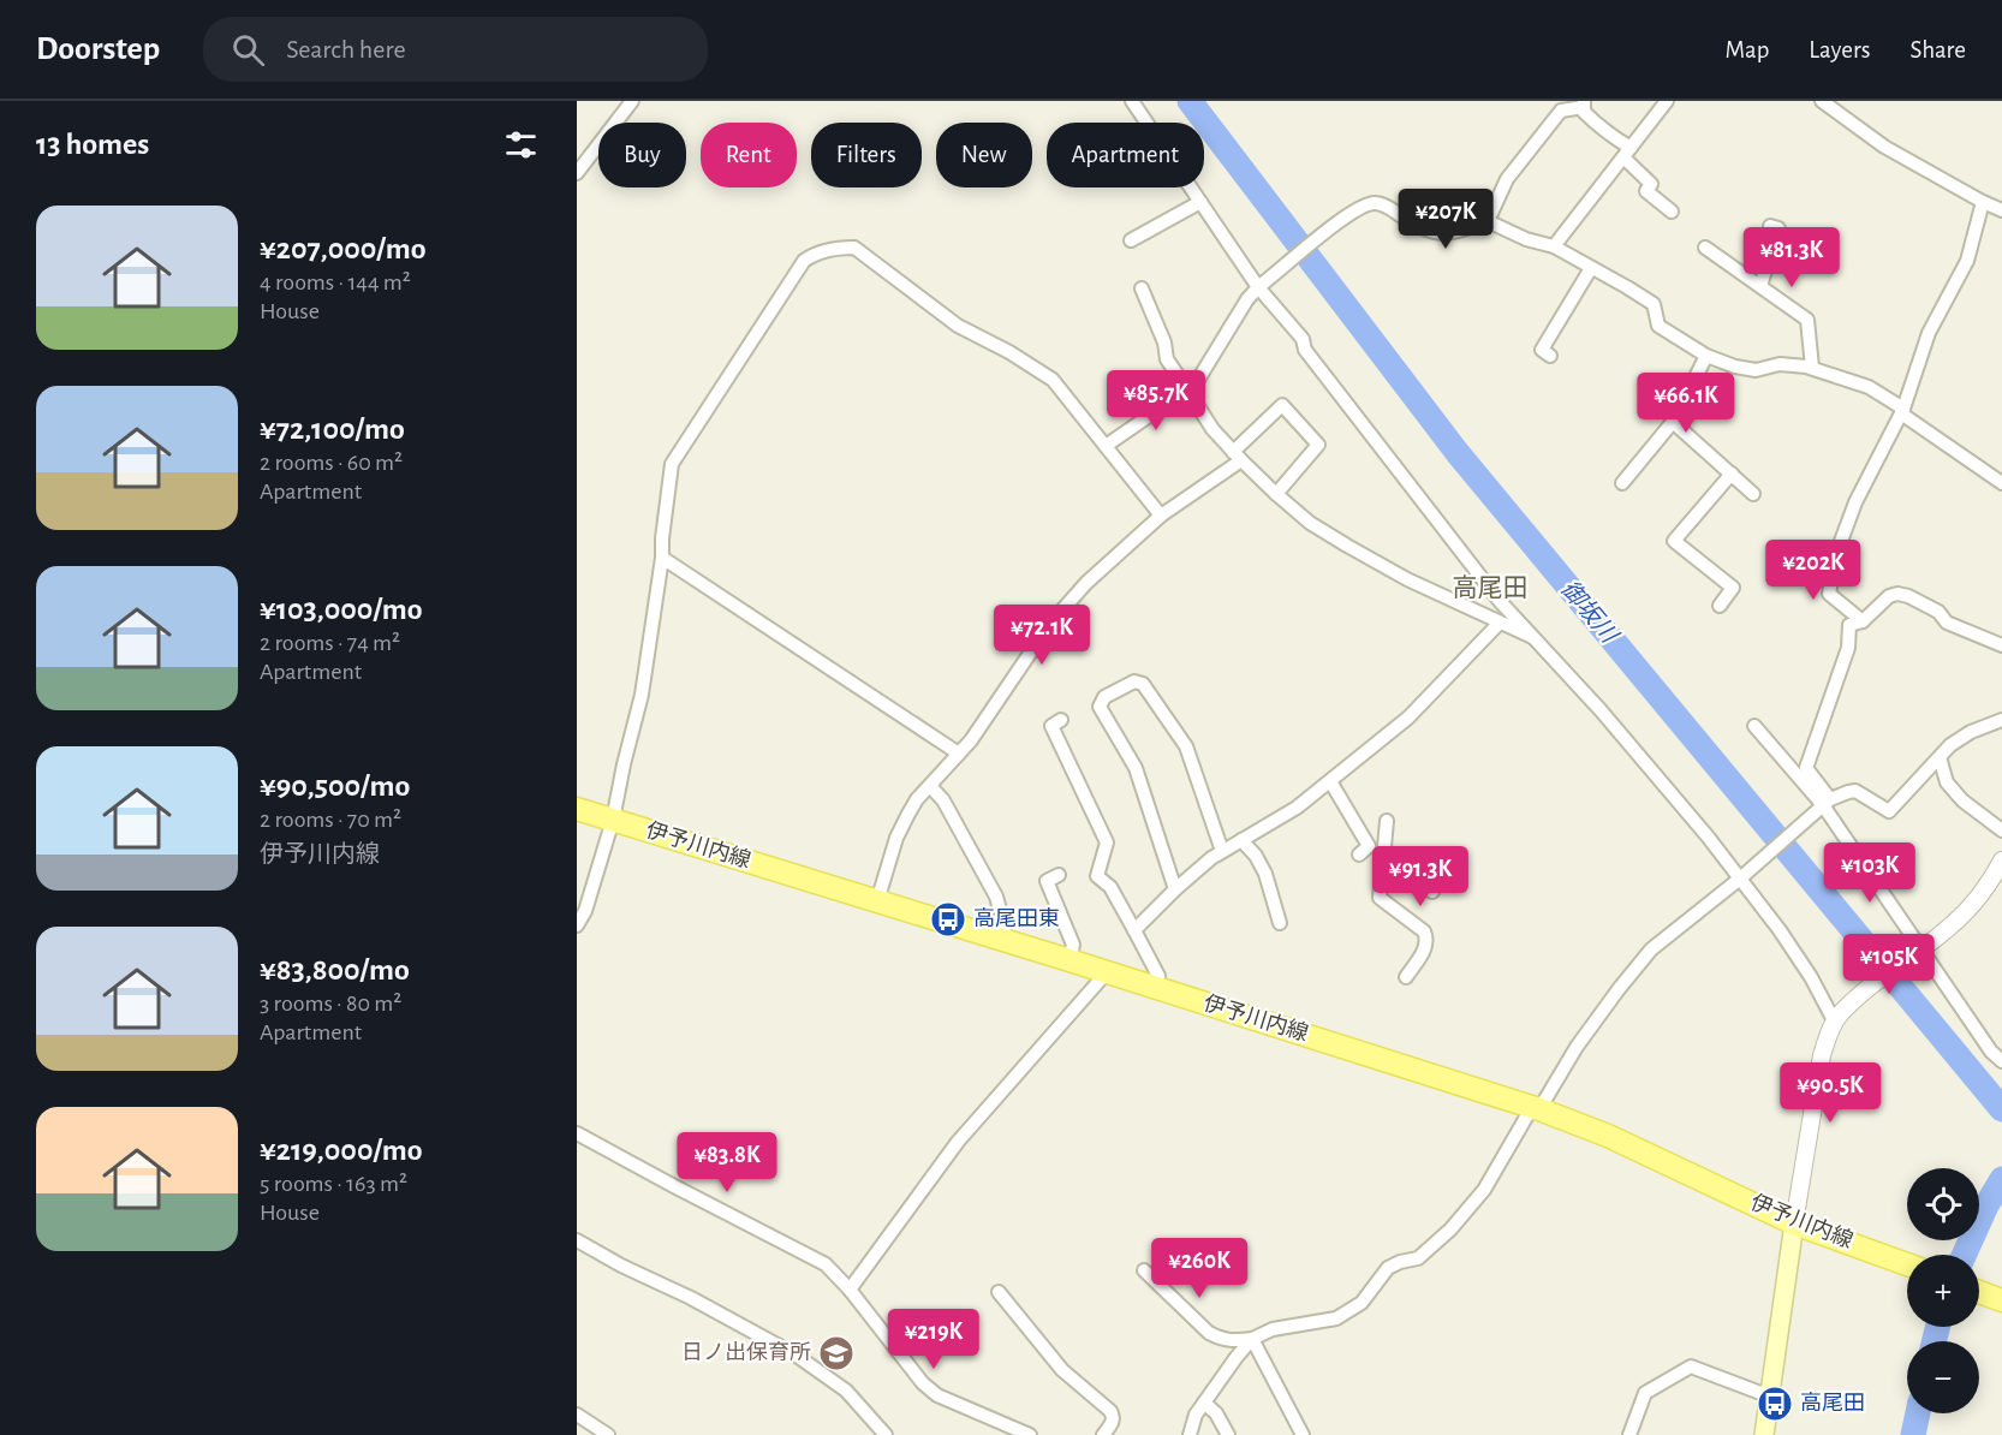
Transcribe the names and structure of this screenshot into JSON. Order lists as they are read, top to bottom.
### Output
{
  "streets": {
    "main road": ["伊予川内線"]
  },
  "districts": ["高尾田"],
  "water": ["御坂川"],
  "places": {
    "bus stop": ["高尾田東", "高尾田"],
    "school or university": ["日ノ出保育所"]
  },
  "page": {
    "header": "Doorstep",
    "search": "Search here",
    "nav": ["Map", "Layers", "Share"],
    "heading": "13 homes",
    "chip": [
      "Buy",
      "Rent",
      "Filters",
      "New",
      "Apartment"
    ],
    "list": [
      {
        "name": "¥207,000/mo",
        "note": "4 rooms · 144 m² · House"
      },
      {
        "name": "¥72,100/mo",
        "note": "2 rooms · 60 m² · Apartment"
      },
      {
        "name": "¥103,000/mo",
        "note": "2 rooms · 74 m² · Apartment"
      },
      {
        "name": "¥90,500/mo",
        "note": "2 rooms · 70 m² · 伊予川内線"
      },
      {
        "name": "¥83,800/mo",
        "note": "3 rooms · 80 m² · Apartment"
      },
      {
        "name": "¥219,000/mo",
        "note": "5 rooms · 163 m² · House"
      }
    ],
    "price": [
      "¥207K",
      "¥81.3K",
      "¥85.7K",
      "¥66.1K",
      "¥202K",
      "¥72.1K",
      "¥103K",
      "¥91.3K",
      "¥105K",
      "¥90.5K",
      "¥83.8K",
      "¥260K",
      "¥219K"
    ],
    "map_buttons": ["+", "−"]
  }
}
